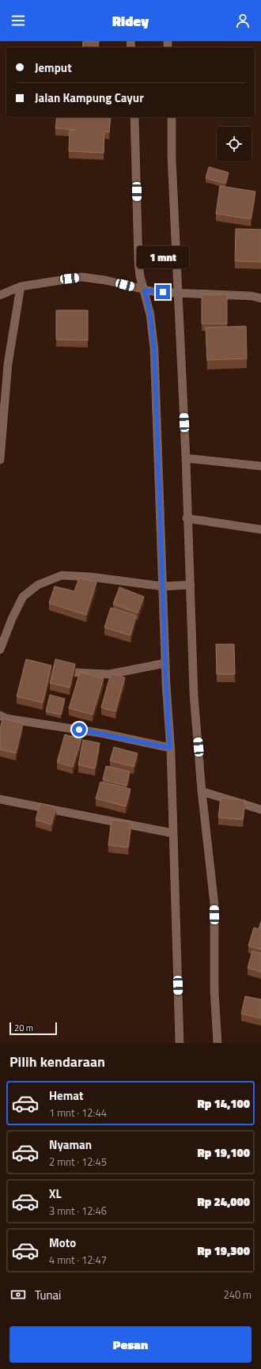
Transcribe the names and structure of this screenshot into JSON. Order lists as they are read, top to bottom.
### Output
{
  "scale_bar": "20 m",
  "page": {
    "header": "Ridey",
    "banner": ["Jemput", "Jalan Kampung Cayur"],
    "bubble": "1 mnt",
    "scale": "20 m",
    "heading": "Pilih kendaraan",
    "list": [
      {
        "name": "Hemat",
        "note": "1 mnt · 12:44",
        "value": "Rp 14,100"
      },
      {
        "name": "Nyaman",
        "note": "2 mnt · 12:45",
        "value": "Rp 19,100"
      },
      {
        "name": "XL",
        "note": "3 mnt · 12:46",
        "value": "Rp 24,000"
      },
      {
        "name": "Moto",
        "note": "4 mnt · 12:47",
        "value": "Rp 19,300"
      }
    ],
    "pay": ["Tunai", "240 m"],
    "buttons": "Pesan"
  }
}
